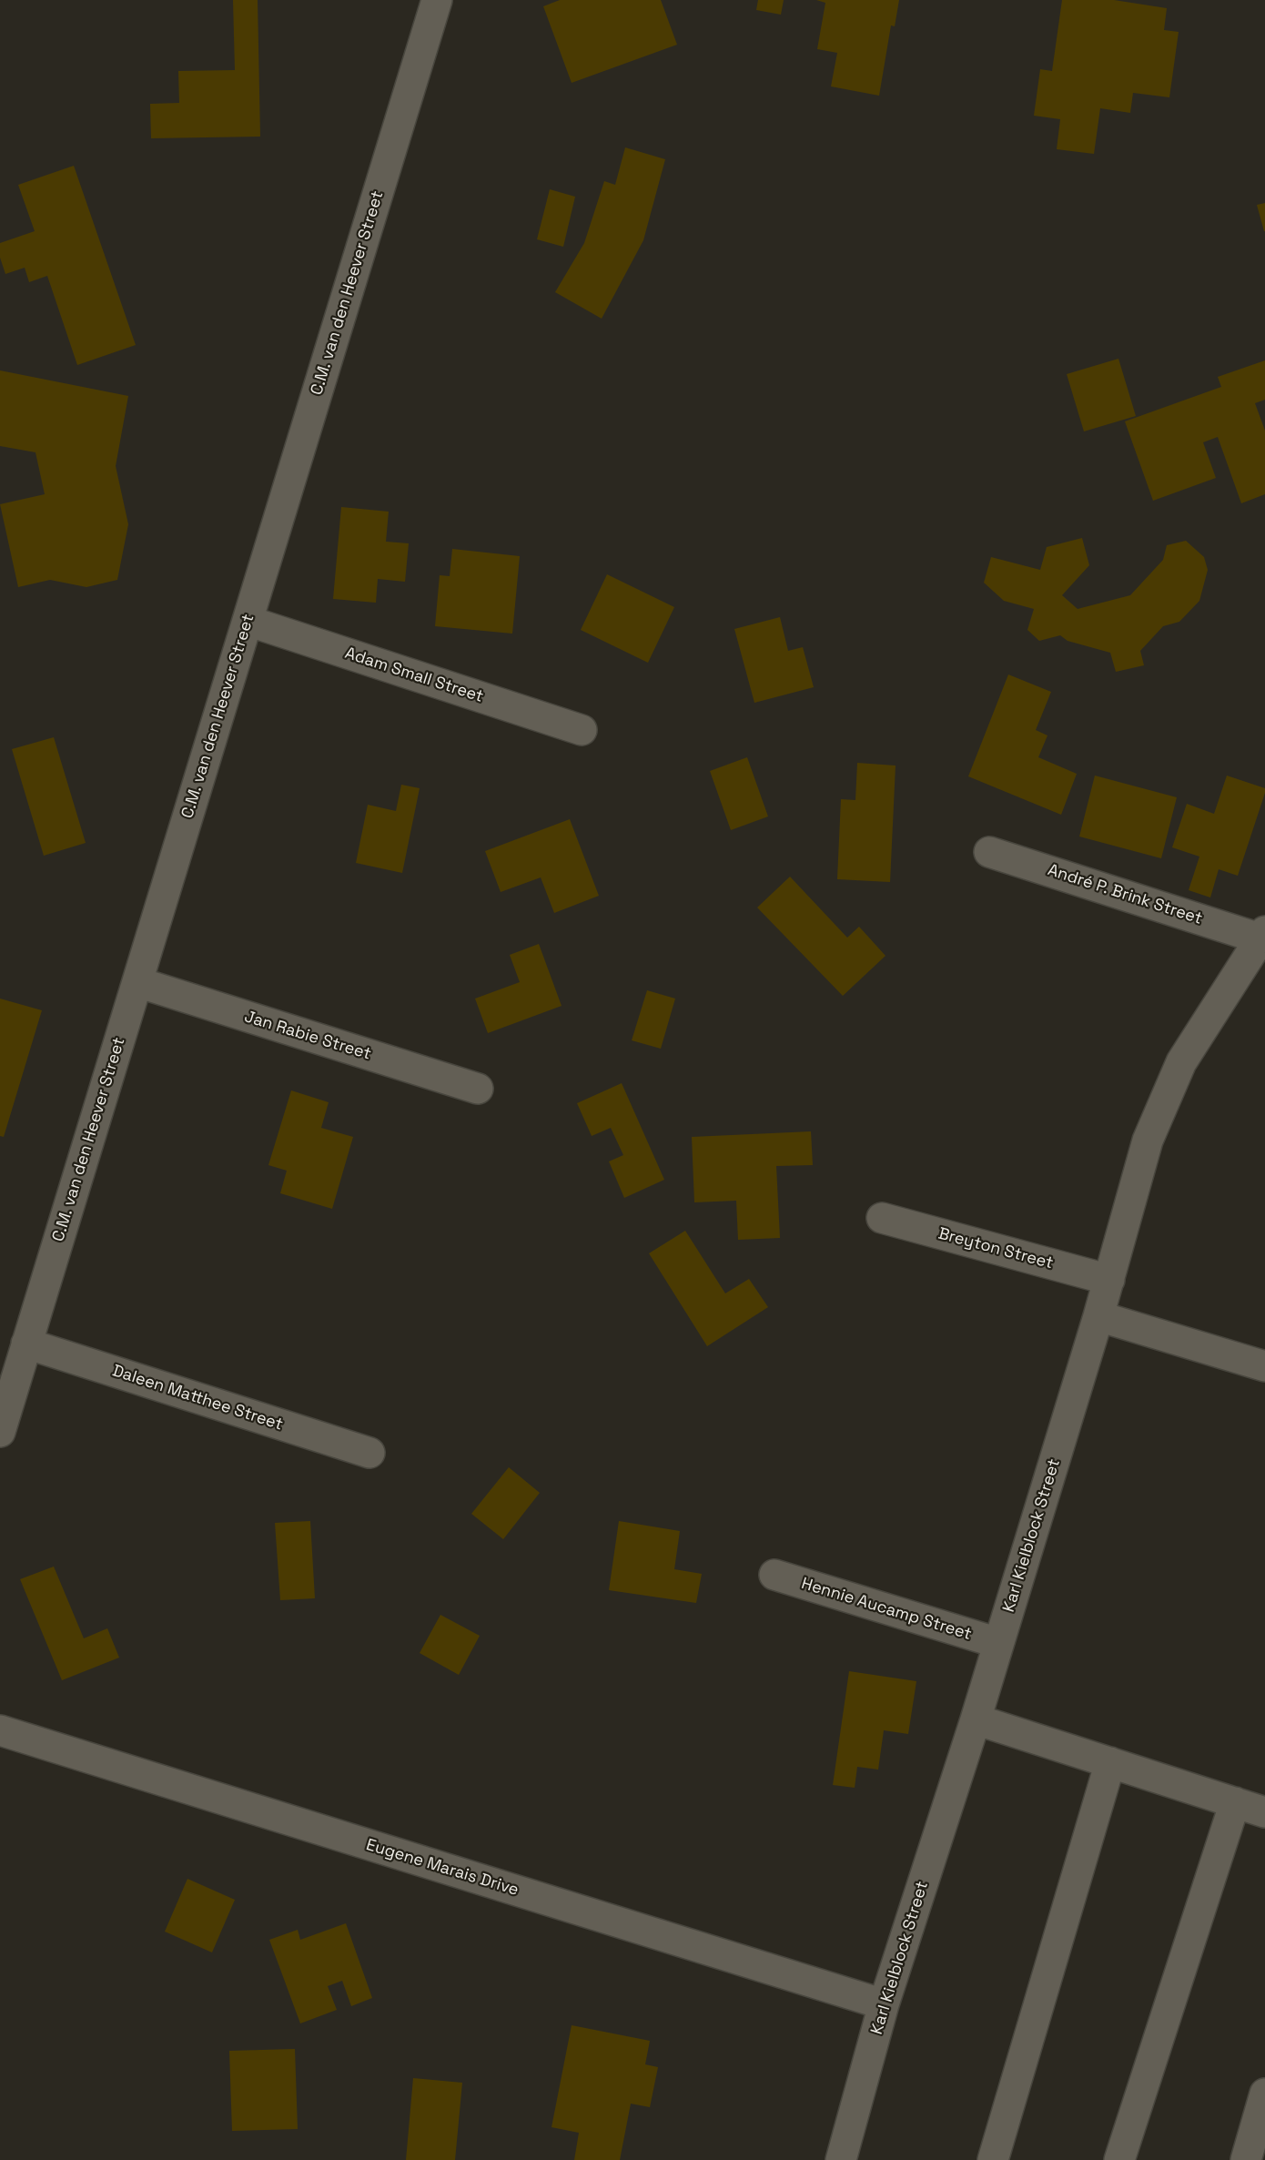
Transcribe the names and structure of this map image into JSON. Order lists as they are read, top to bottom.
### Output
{
  "streets": {
    "street": [
      "C.M. van den Heever Street",
      "Adam Small Street",
      "André P. Brink Street",
      "Jan Rabie Street",
      "Breyton Street",
      "Daleen Matthee Street",
      "Karl Kielblock Street",
      "Hennie Aucamp Street",
      "Eugene Marais Drive"
    ]
  },
  "crossings": [
    ["C.M. van den Heever Street", "Adam Small Street"],
    ["C.M. van den Heever Street", "Jan Rabie Street"],
    ["C.M. van den Heever Street", "Daleen Matthee Street"],
    ["André P. Brink Street", "Karl Kielblock Street"],
    ["Breyton Street", "Karl Kielblock Street"],
    ["Karl Kielblock Street", "Hennie Aucamp Street"],
    ["Karl Kielblock Street", "Eugene Marais Drive"]
  ]
}
